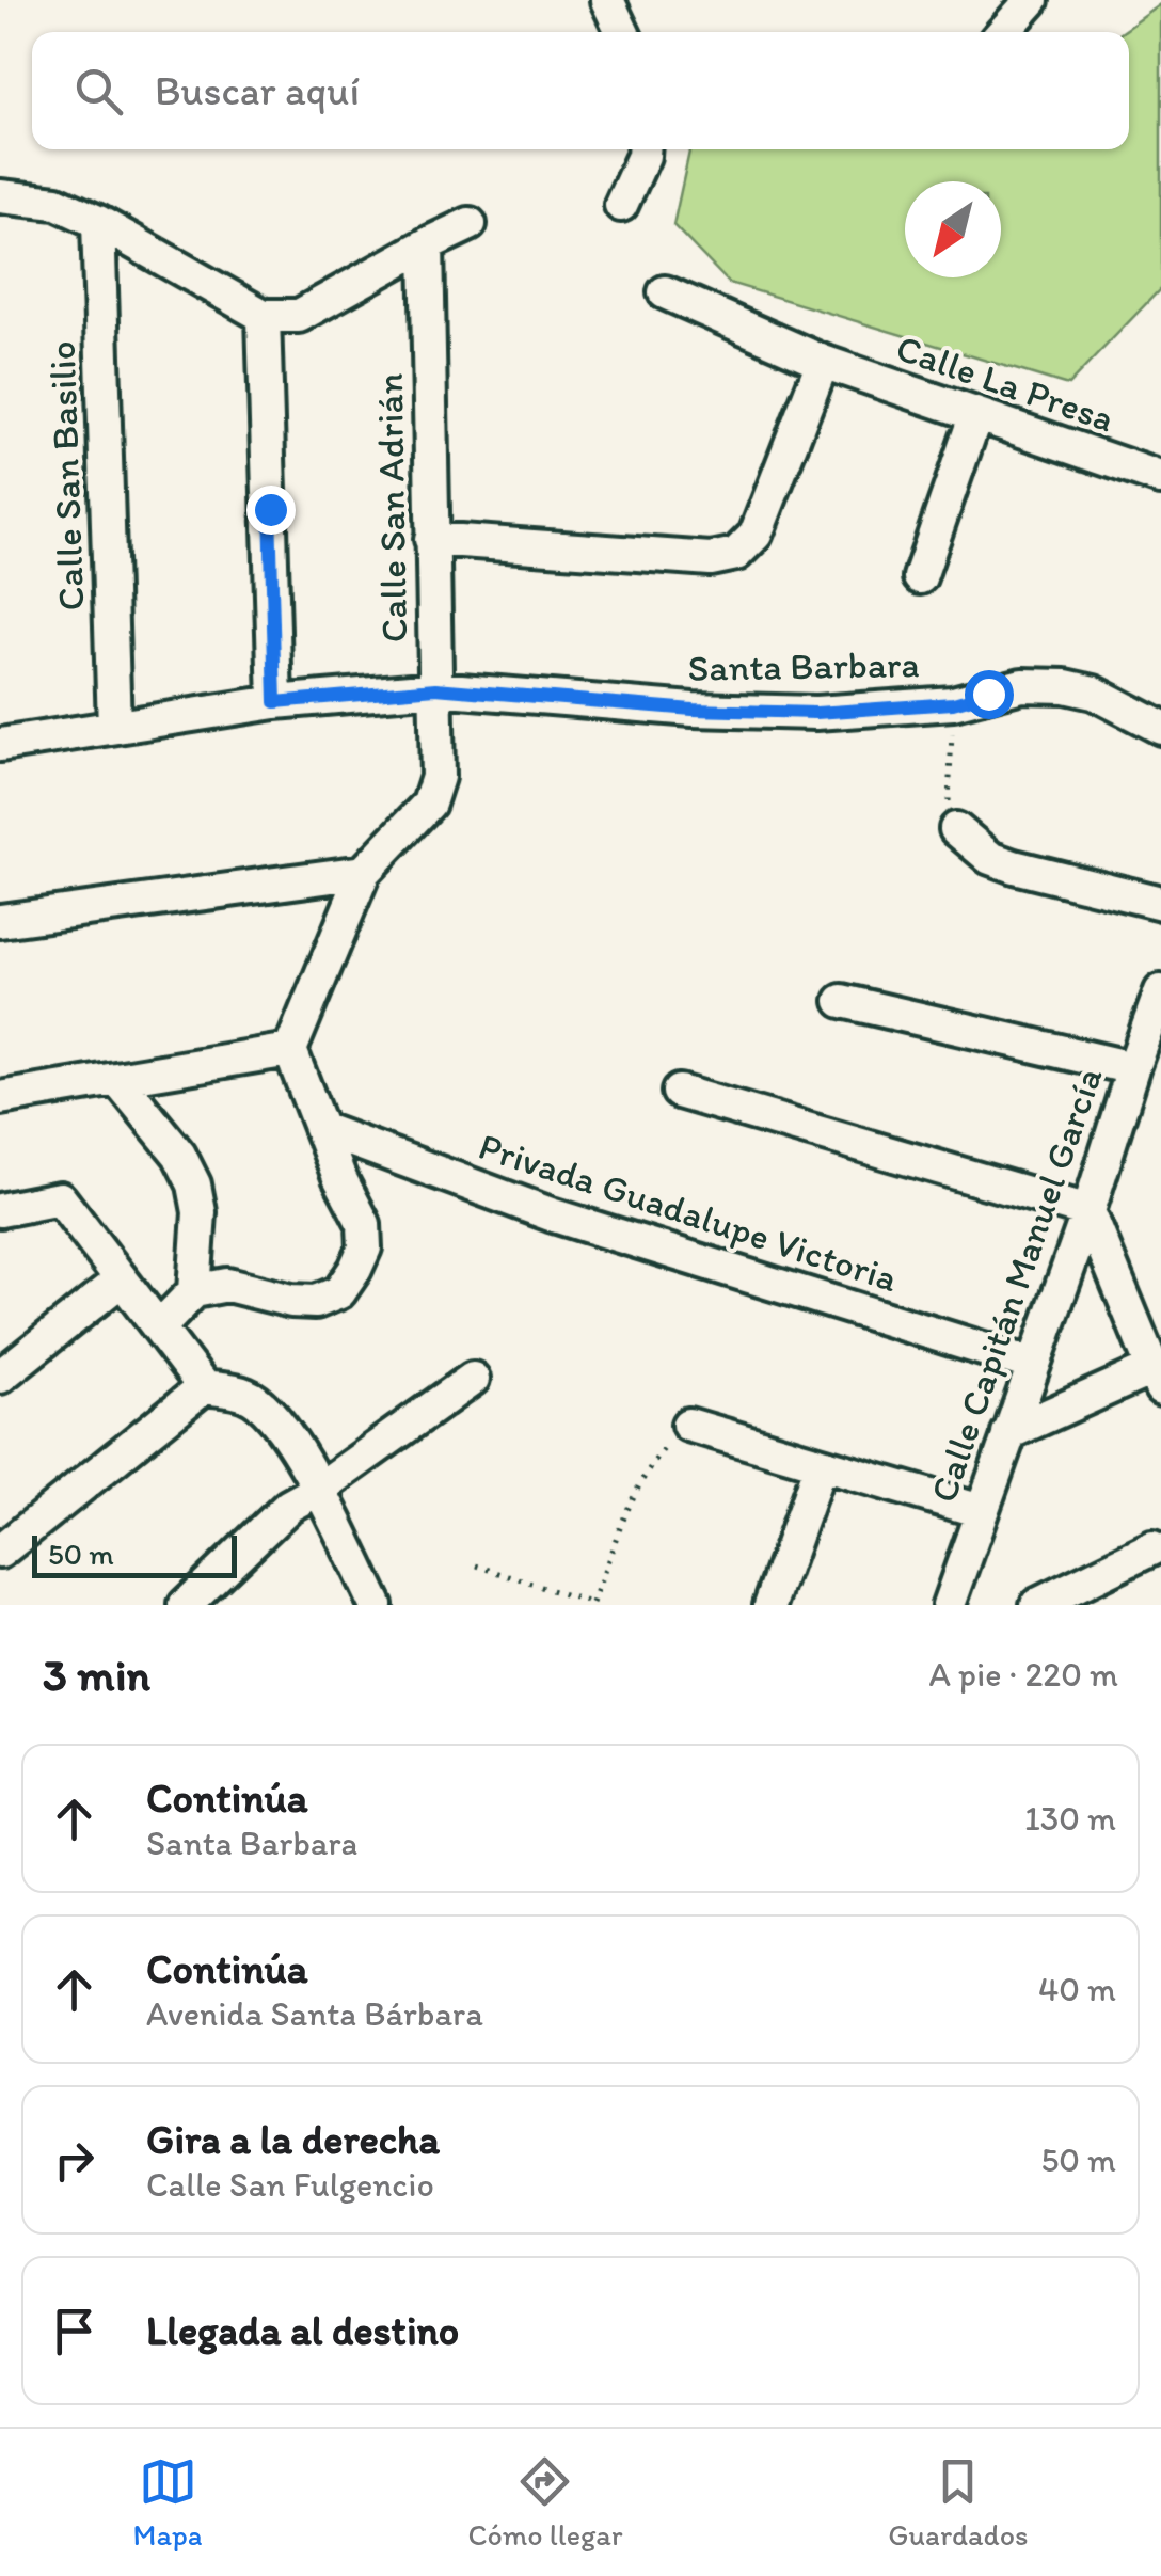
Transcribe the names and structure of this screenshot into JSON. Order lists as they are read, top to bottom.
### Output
{
  "streets": {
    "street": [
      "Calle La Presa",
      "Calle San Basilio",
      "Calle San Adrián",
      "Santa Barbara",
      "Privada Guadalupe Victoria",
      "Calle Capitán Manuel García"
    ]
  },
  "crossings": [
    ["Calle San Basilio", "Santa Barbara"],
    ["Calle San Adrián", "Santa Barbara"],
    ["Privada Guadalupe Victoria", "Calle Capitán Manuel García"]
  ],
  "scale_bar": "50 m",
  "north": "bottom left",
  "page": {
    "search": "Buscar aquí",
    "scale": "50 m",
    "heading": ["3 min", "A pie · 220 m"],
    "list": [
      ["Continúa", "Santa Barbara", "130 m"],
      ["Continúa", "Avenida Santa Bárbara", "40 m"],
      ["Gira a la derecha", "Calle San Fulgencio", "50 m"],
      "Llegada al destino"
    ],
    "nav": ["Mapa", "Cómo llegar", "Guardados"]
  }
}
